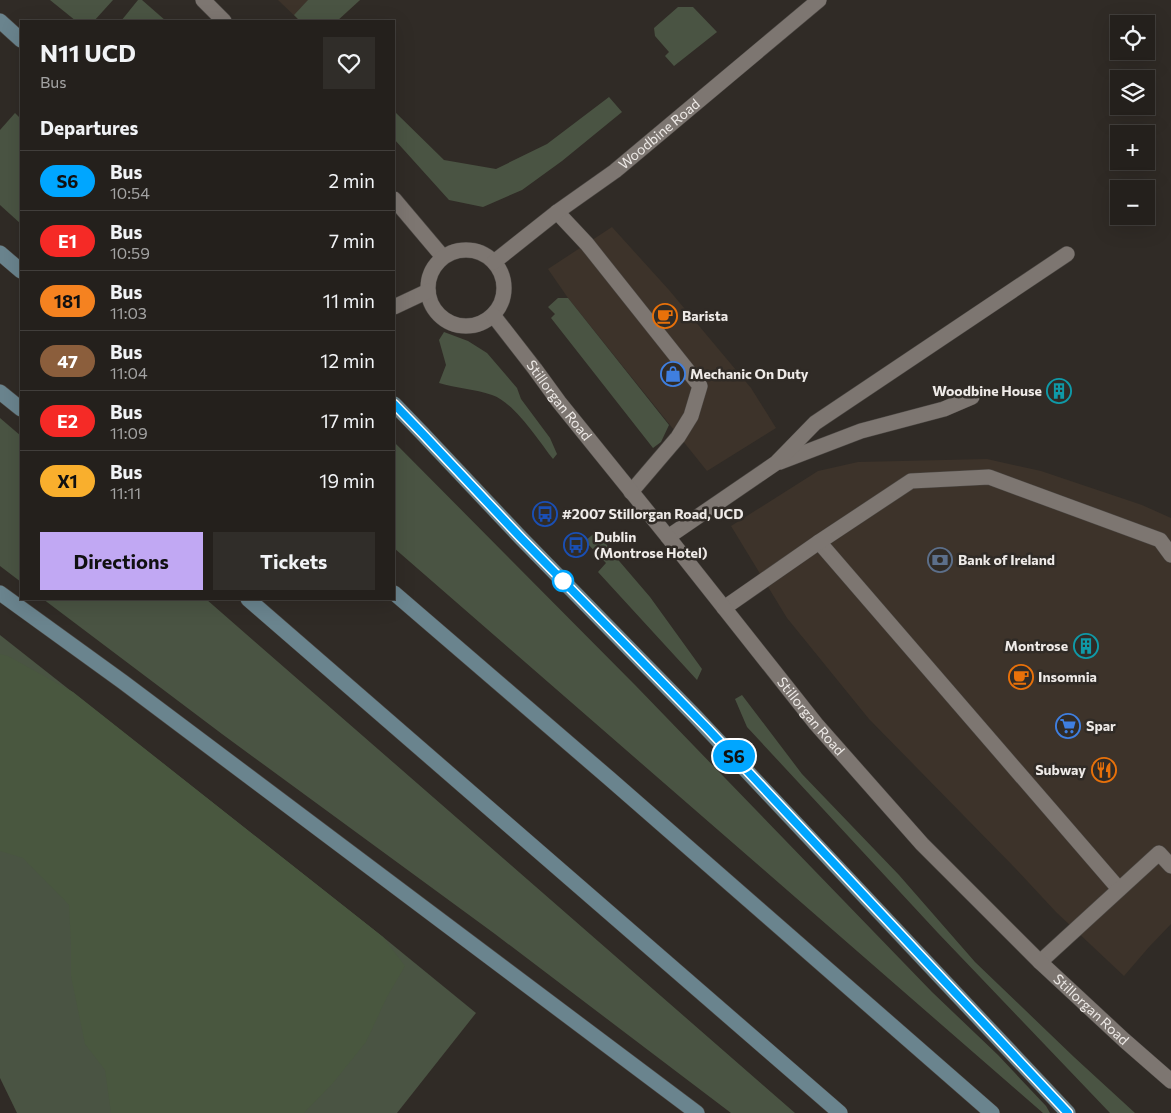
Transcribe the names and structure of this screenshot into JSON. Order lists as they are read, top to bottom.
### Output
{
  "streets": {
    "street": ["Woodbine Road", "Stillorgan Road"]
  },
  "crossings": [
    ["Woodbine Road", "Stillorgan Road"]
  ],
  "places": {
    "cafe": ["Barista", "Insomnia"],
    "shop": ["Mechanic On Duty"],
    "building": ["Woodbine House", "Montrose"],
    "bus stop": ["#2007 Stillorgan Road, UCD", "Dublin (Montrose Hotel)"],
    "bank": ["Bank of Ireland"],
    "supermarket": ["Spar"],
    "restaurant": ["Subway"]
  },
  "lines": ["bus line S6"],
  "page": {
    "on_map": "S6",
    "map_buttons": ["+", "−"],
    "heading": [
      ["N11 UCD", "Bus"],
      "Departures"
    ],
    "list": [
      {
        "mark": "S6",
        "name": "Bus",
        "note": "10:54",
        "value": "2 min"
      },
      {
        "mark": "E1",
        "name": "Bus",
        "note": "10:59",
        "value": "7 min"
      },
      {
        "mark": "181",
        "name": "Bus",
        "note": "11:03",
        "value": "11 min"
      },
      {
        "mark": "47",
        "name": "Bus",
        "note": "11:04",
        "value": "12 min"
      },
      {
        "mark": "E2",
        "name": "Bus",
        "note": "11:09",
        "value": "17 min"
      },
      {
        "mark": "X1",
        "name": "Bus",
        "note": "11:11",
        "value": "19 min"
      }
    ],
    "buttons": ["Directions", "Tickets"]
  }
}
